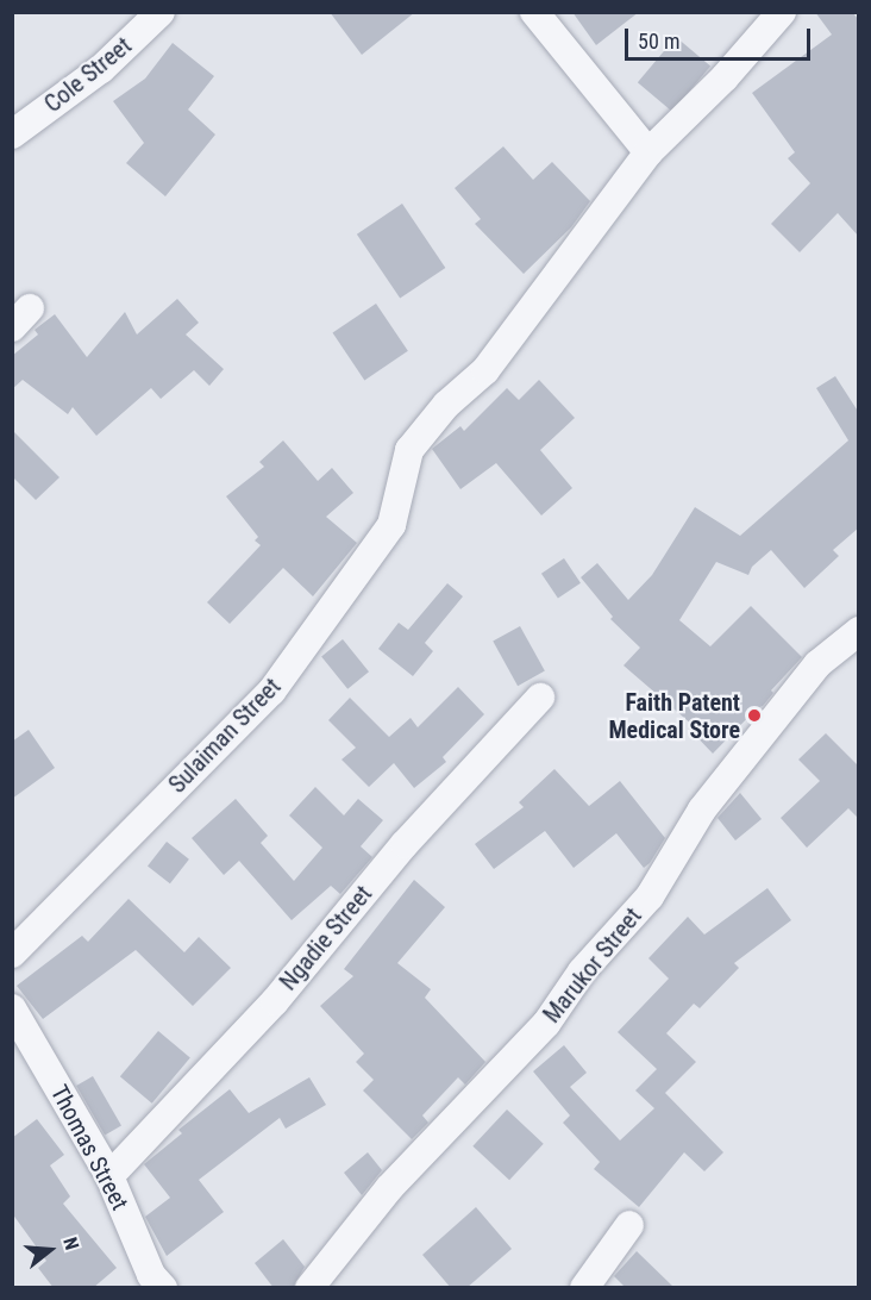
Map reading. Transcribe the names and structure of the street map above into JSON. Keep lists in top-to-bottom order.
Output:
{
  "streets": {
    "street": [
      "Cole Street",
      "Sulaiman Street",
      "Ngadie Street",
      "Marukor Street",
      "Thomas Street"
    ]
  },
  "crossings": [
    ["Ngadie Street", "Thomas Street"]
  ],
  "places": ["Faith Patent Medical Store"],
  "scale_bar": "50 m",
  "north": "right"
}
